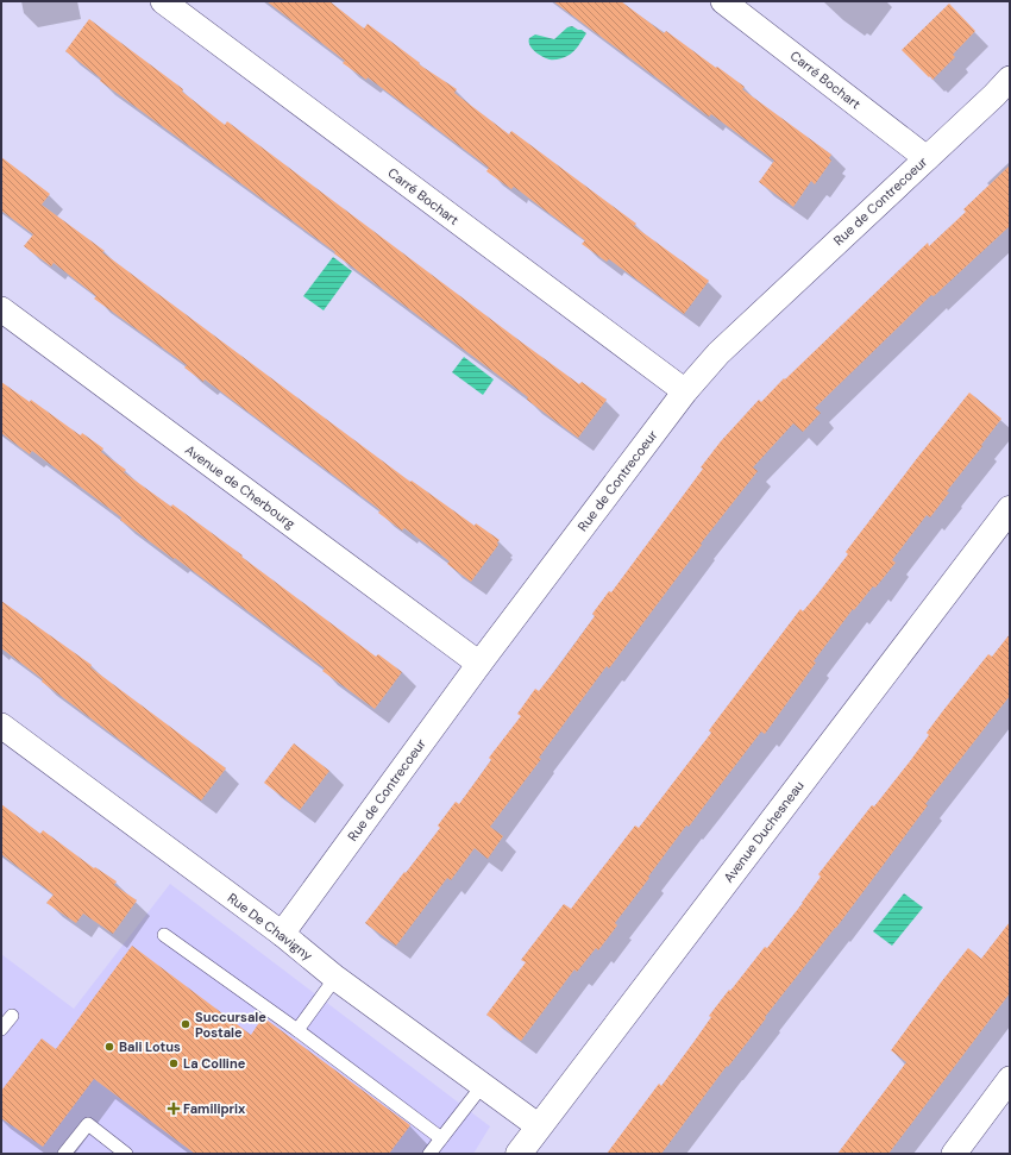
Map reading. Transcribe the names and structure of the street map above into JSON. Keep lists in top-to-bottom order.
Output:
{
  "streets": {
    "street": [
      "Carré Bochart",
      "Rue de Contrecoeur",
      "Avenue de Cherbourg",
      "Avenue Duchesneau",
      "Rue De Chavigny"
    ]
  },
  "crossings": [
    ["Carré Bochart", "Rue de Contrecoeur"],
    ["Rue de Contrecoeur", "Avenue de Cherbourg"],
    ["Rue de Contrecoeur", "Rue De Chavigny"],
    ["Avenue Duchesneau", "Rue De Chavigny"]
  ],
  "places": {
    "other": ["Succursale Postale", "Bali Lotus", "La Colline"],
    "health": ["Familiprix"]
  }
}
